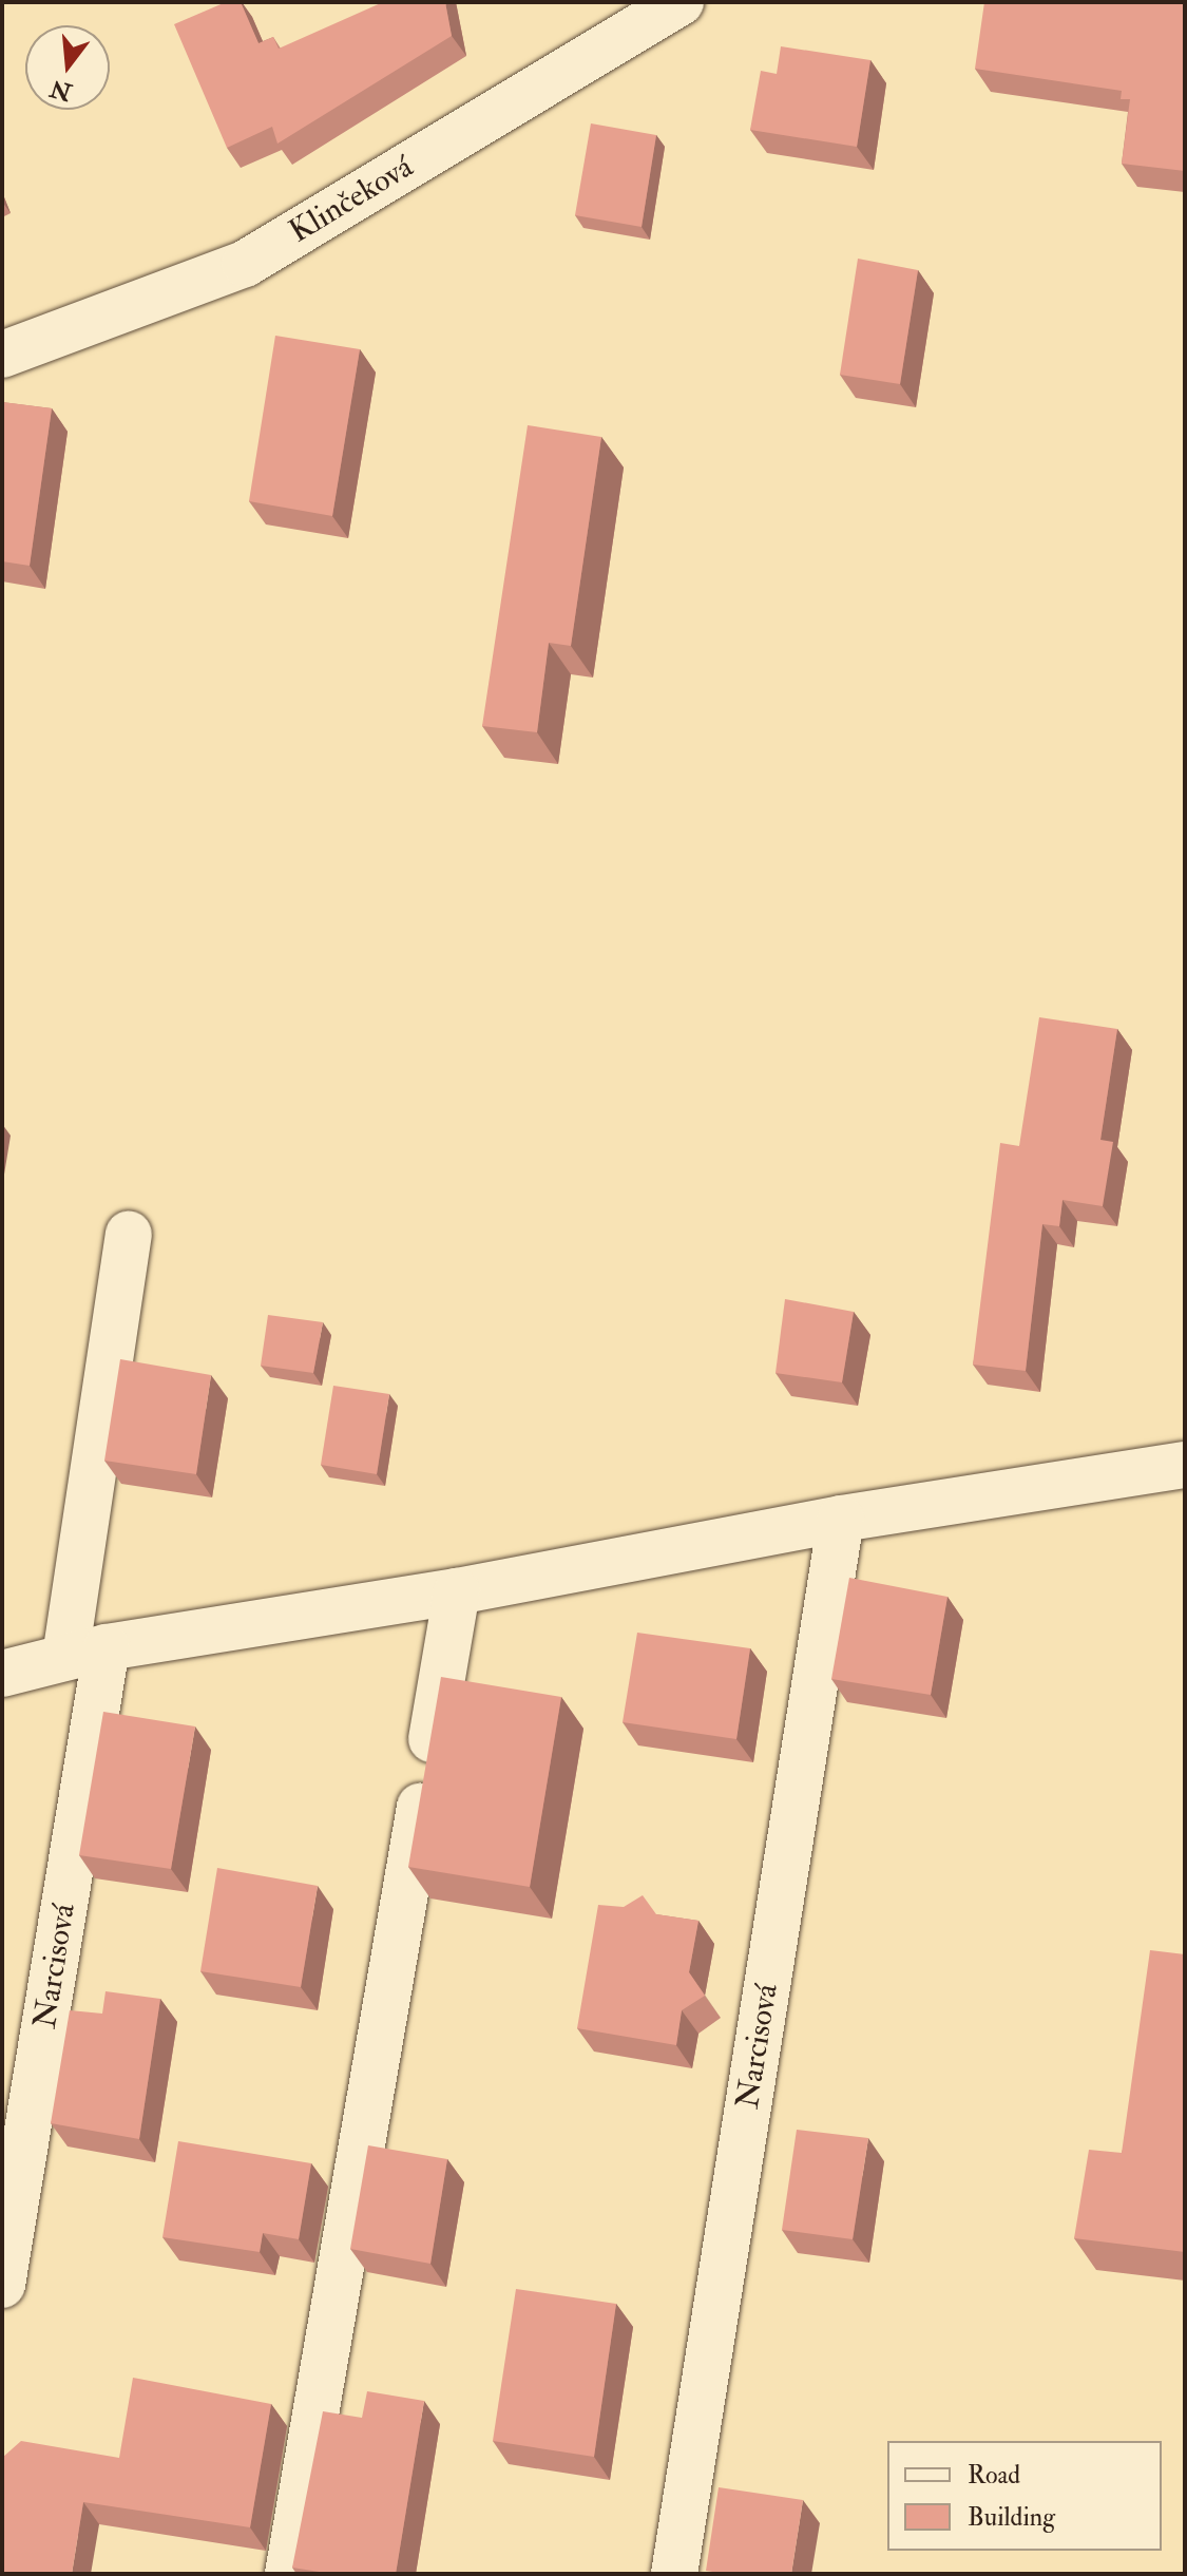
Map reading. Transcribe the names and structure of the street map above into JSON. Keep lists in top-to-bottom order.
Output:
{
  "streets": {
    "street": ["Klinčeková", "Narcisová"]
  },
  "legend": ["Road", "Building"],
  "north": "bottom"
}
